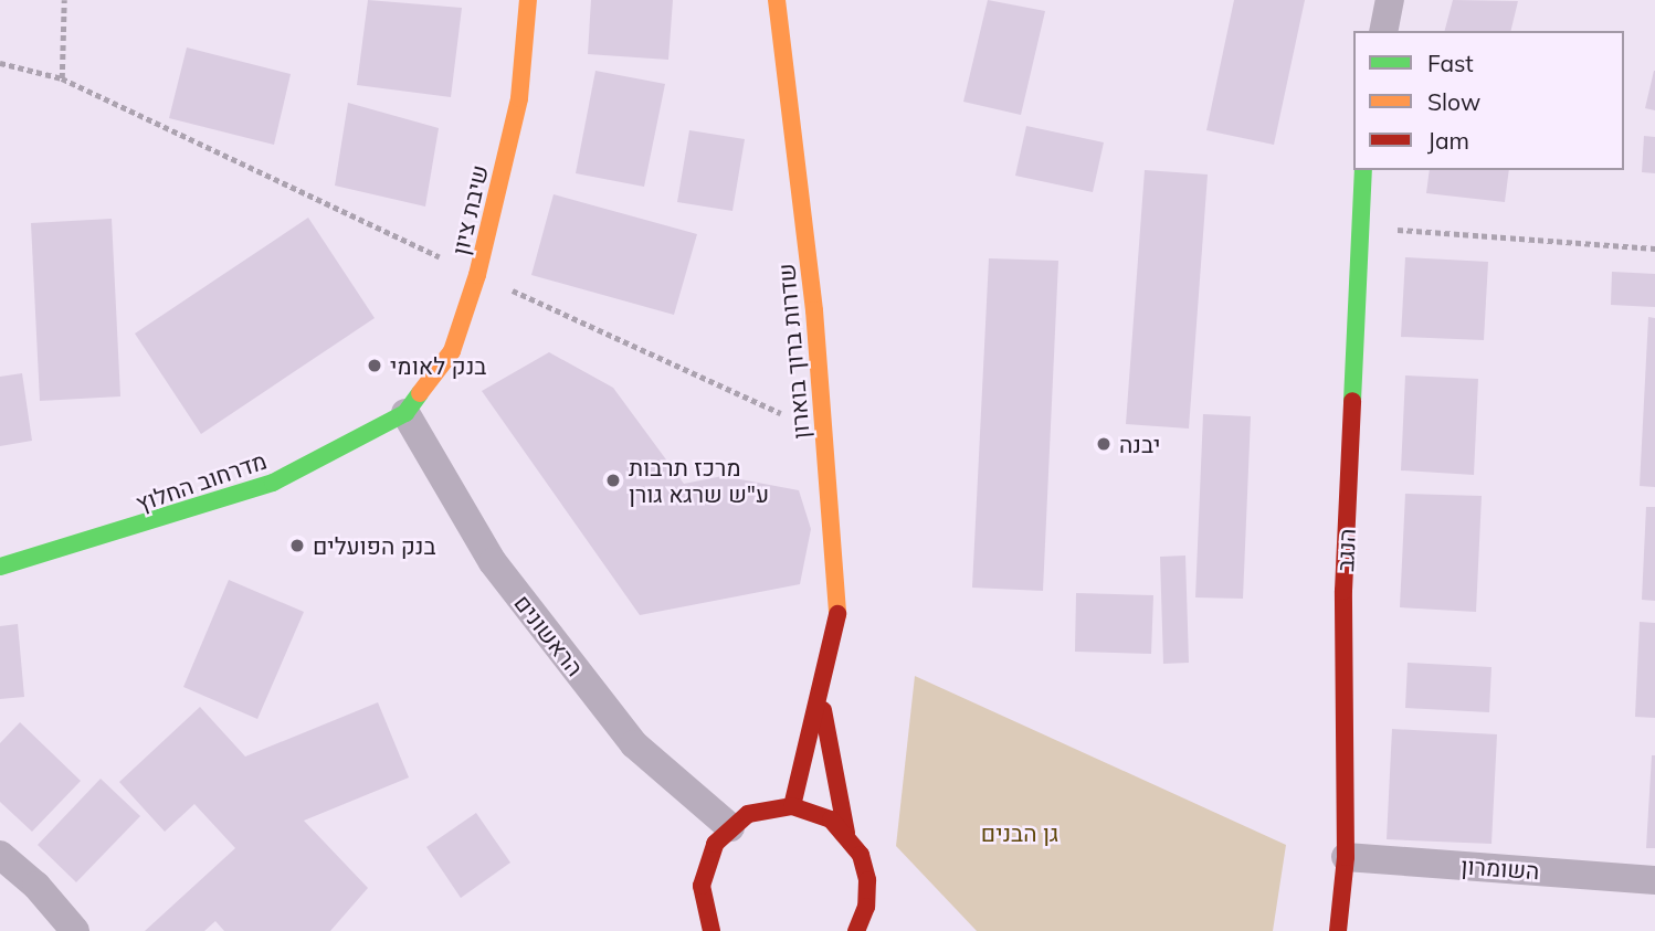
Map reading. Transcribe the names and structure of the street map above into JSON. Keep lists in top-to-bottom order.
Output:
{
  "streets": {
    "street": [
      "שיבת ציון",
      "שדרות ברוך בוארון",
      "מדרחוב החלוץ",
      "הנגב",
      "הראשונים",
      "השומרון"
    ]
  },
  "crossings": [
    ["שיבת ציון", "מדרחוב החלוץ"],
    ["שיבת ציון", "הראשונים"],
    ["מדרחוב החלוץ", "הראשונים"],
    ["הנגב", "השומרון"]
  ],
  "parks": ["גן הבנים"],
  "places": [
    "בנק לאומי",
    "יבנה",
    "מרכז תרבות ע\"ש שרגא גורן",
    "בנק הפועלים"
  ],
  "legend": ["Fast", "Slow", "Jam"]
}
